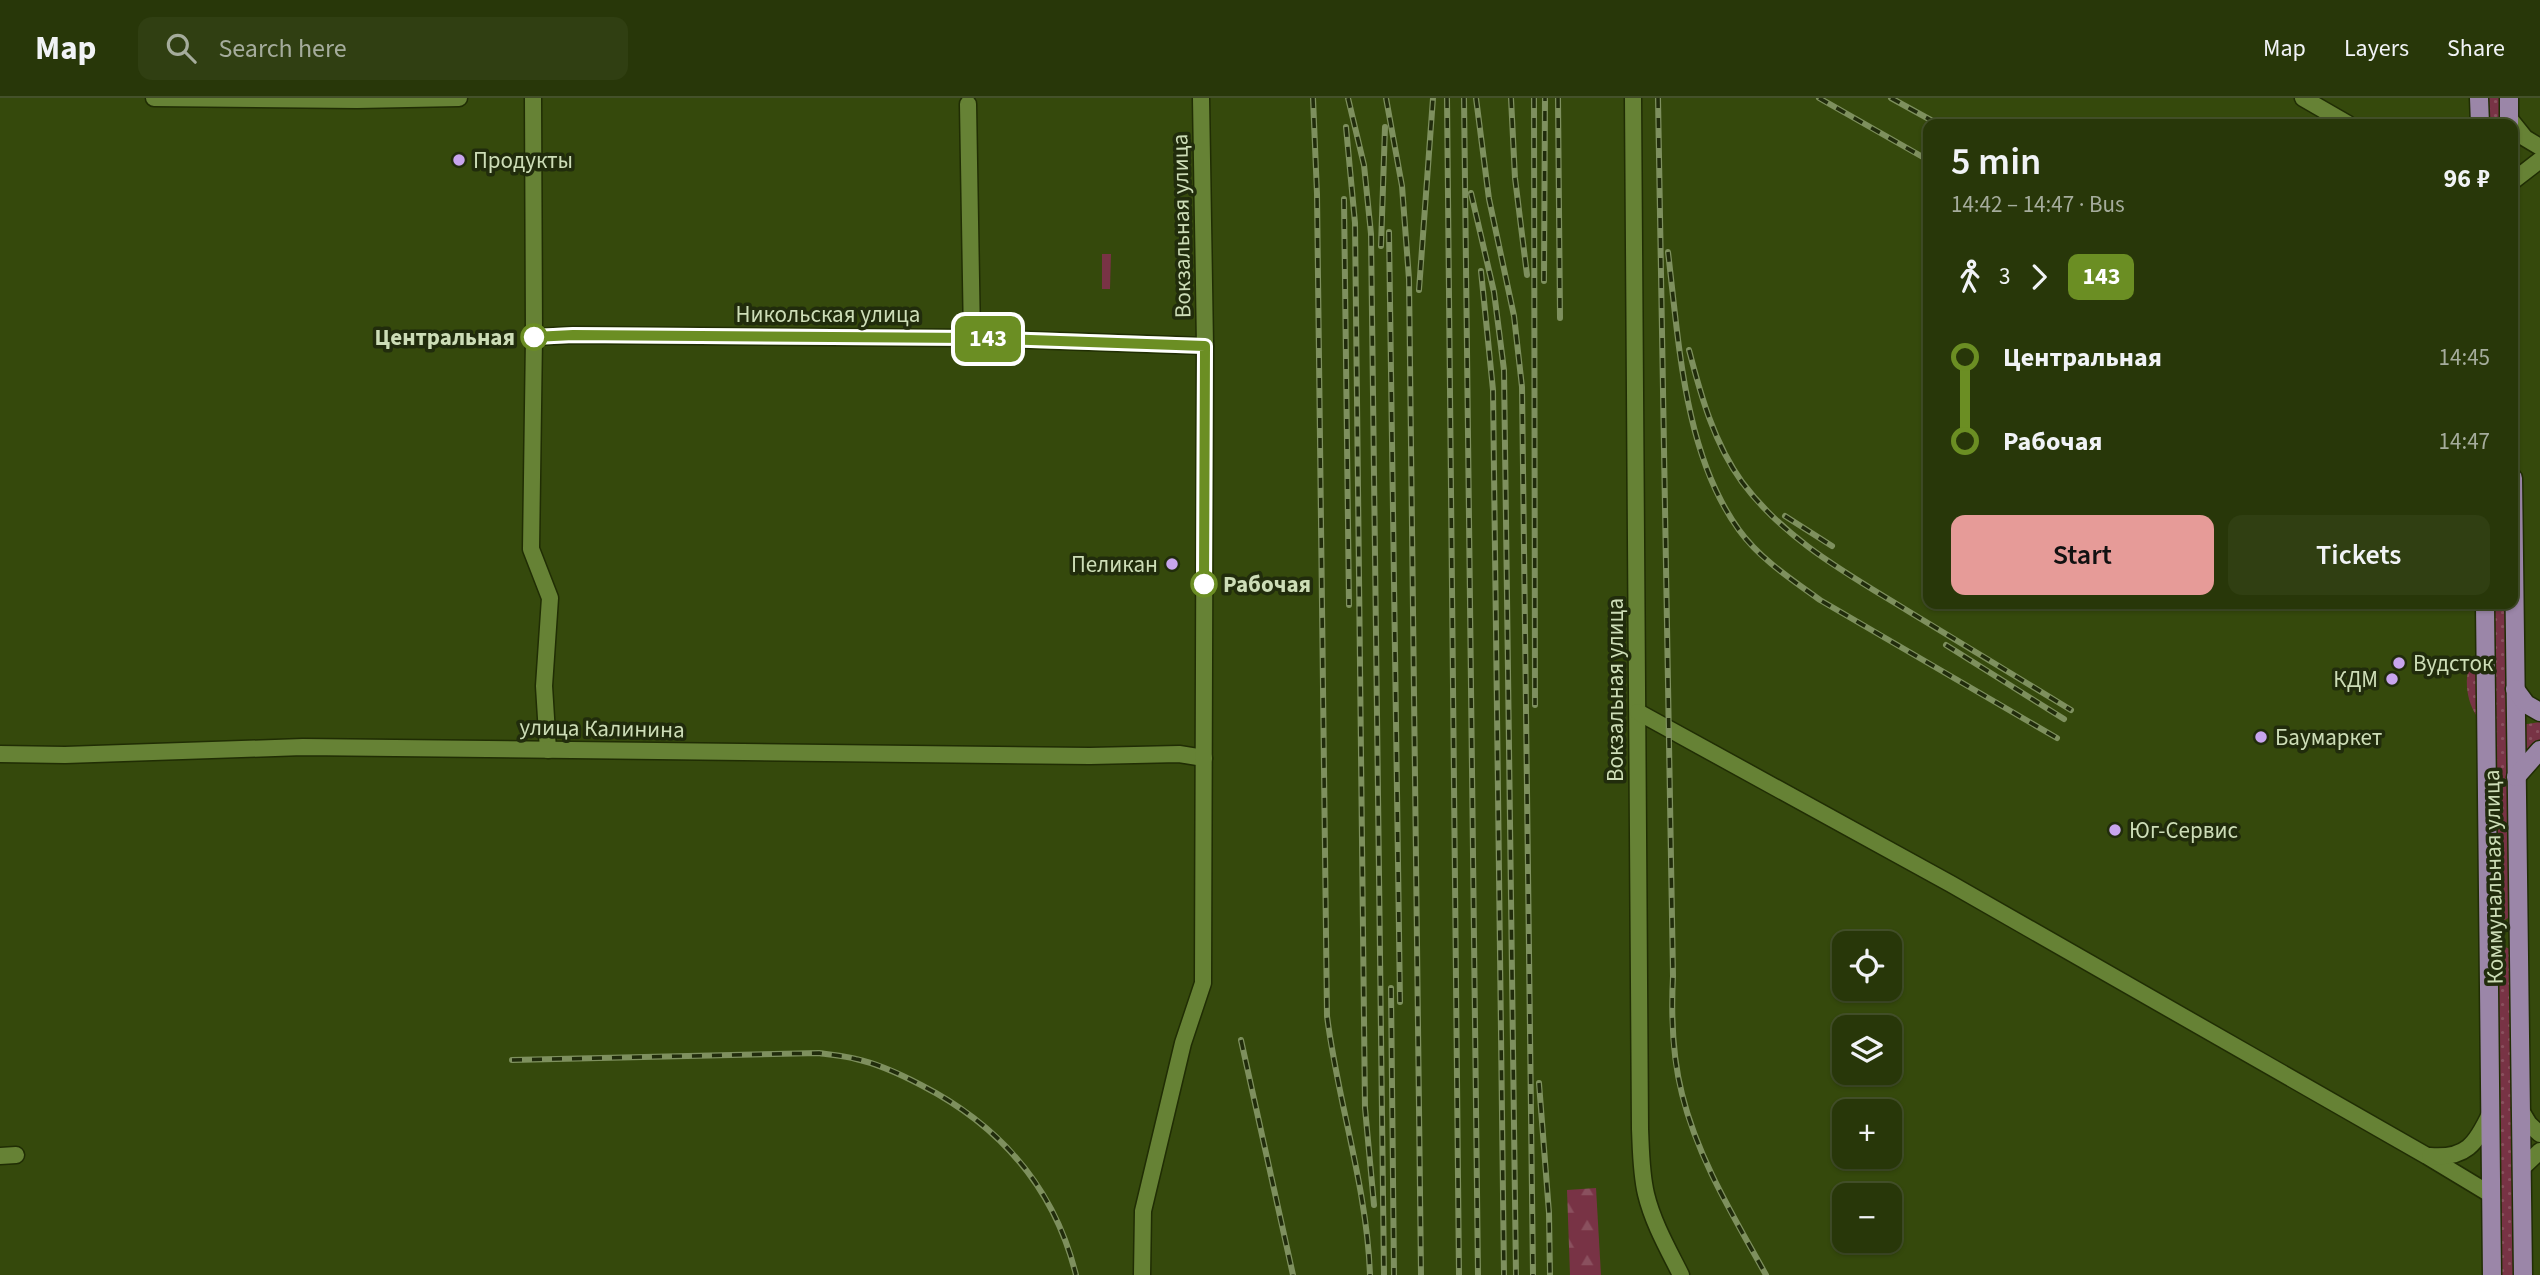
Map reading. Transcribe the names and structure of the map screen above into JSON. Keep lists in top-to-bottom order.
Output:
{
  "streets": {
    "main road": ["Коммунальная улица"],
    "street": ["Вокзальная улица", "Никольская улица", "улица Калинина"]
  },
  "crossings": [
    ["Вокзальная улица", "Никольская улица"],
    ["Вокзальная улица", "улица Калинина"]
  ],
  "places": [
    "Продукты",
    "Центральная",
    "Пеликан",
    "Рабочая",
    "Вудсток",
    "КДМ",
    "Баумаркет",
    "Юг-Сервис"
  ],
  "lines": ["bus line 143"],
  "page": {
    "header": "Map",
    "search": "Search here",
    "nav": ["Map", "Layers", "Share"],
    "on_map": "143",
    "heading": ["5 min", "14:42 – 14:47 · Bus", "96 ₽"],
    "legs": ["3", "143"],
    "list": [
      {
        "name": "Центральная",
        "value": "14:45"
      },
      {
        "name": "Рабочая",
        "value": "14:47"
      }
    ],
    "buttons": ["Start", "Tickets"],
    "map_buttons": ["+", "−"]
  }
}
